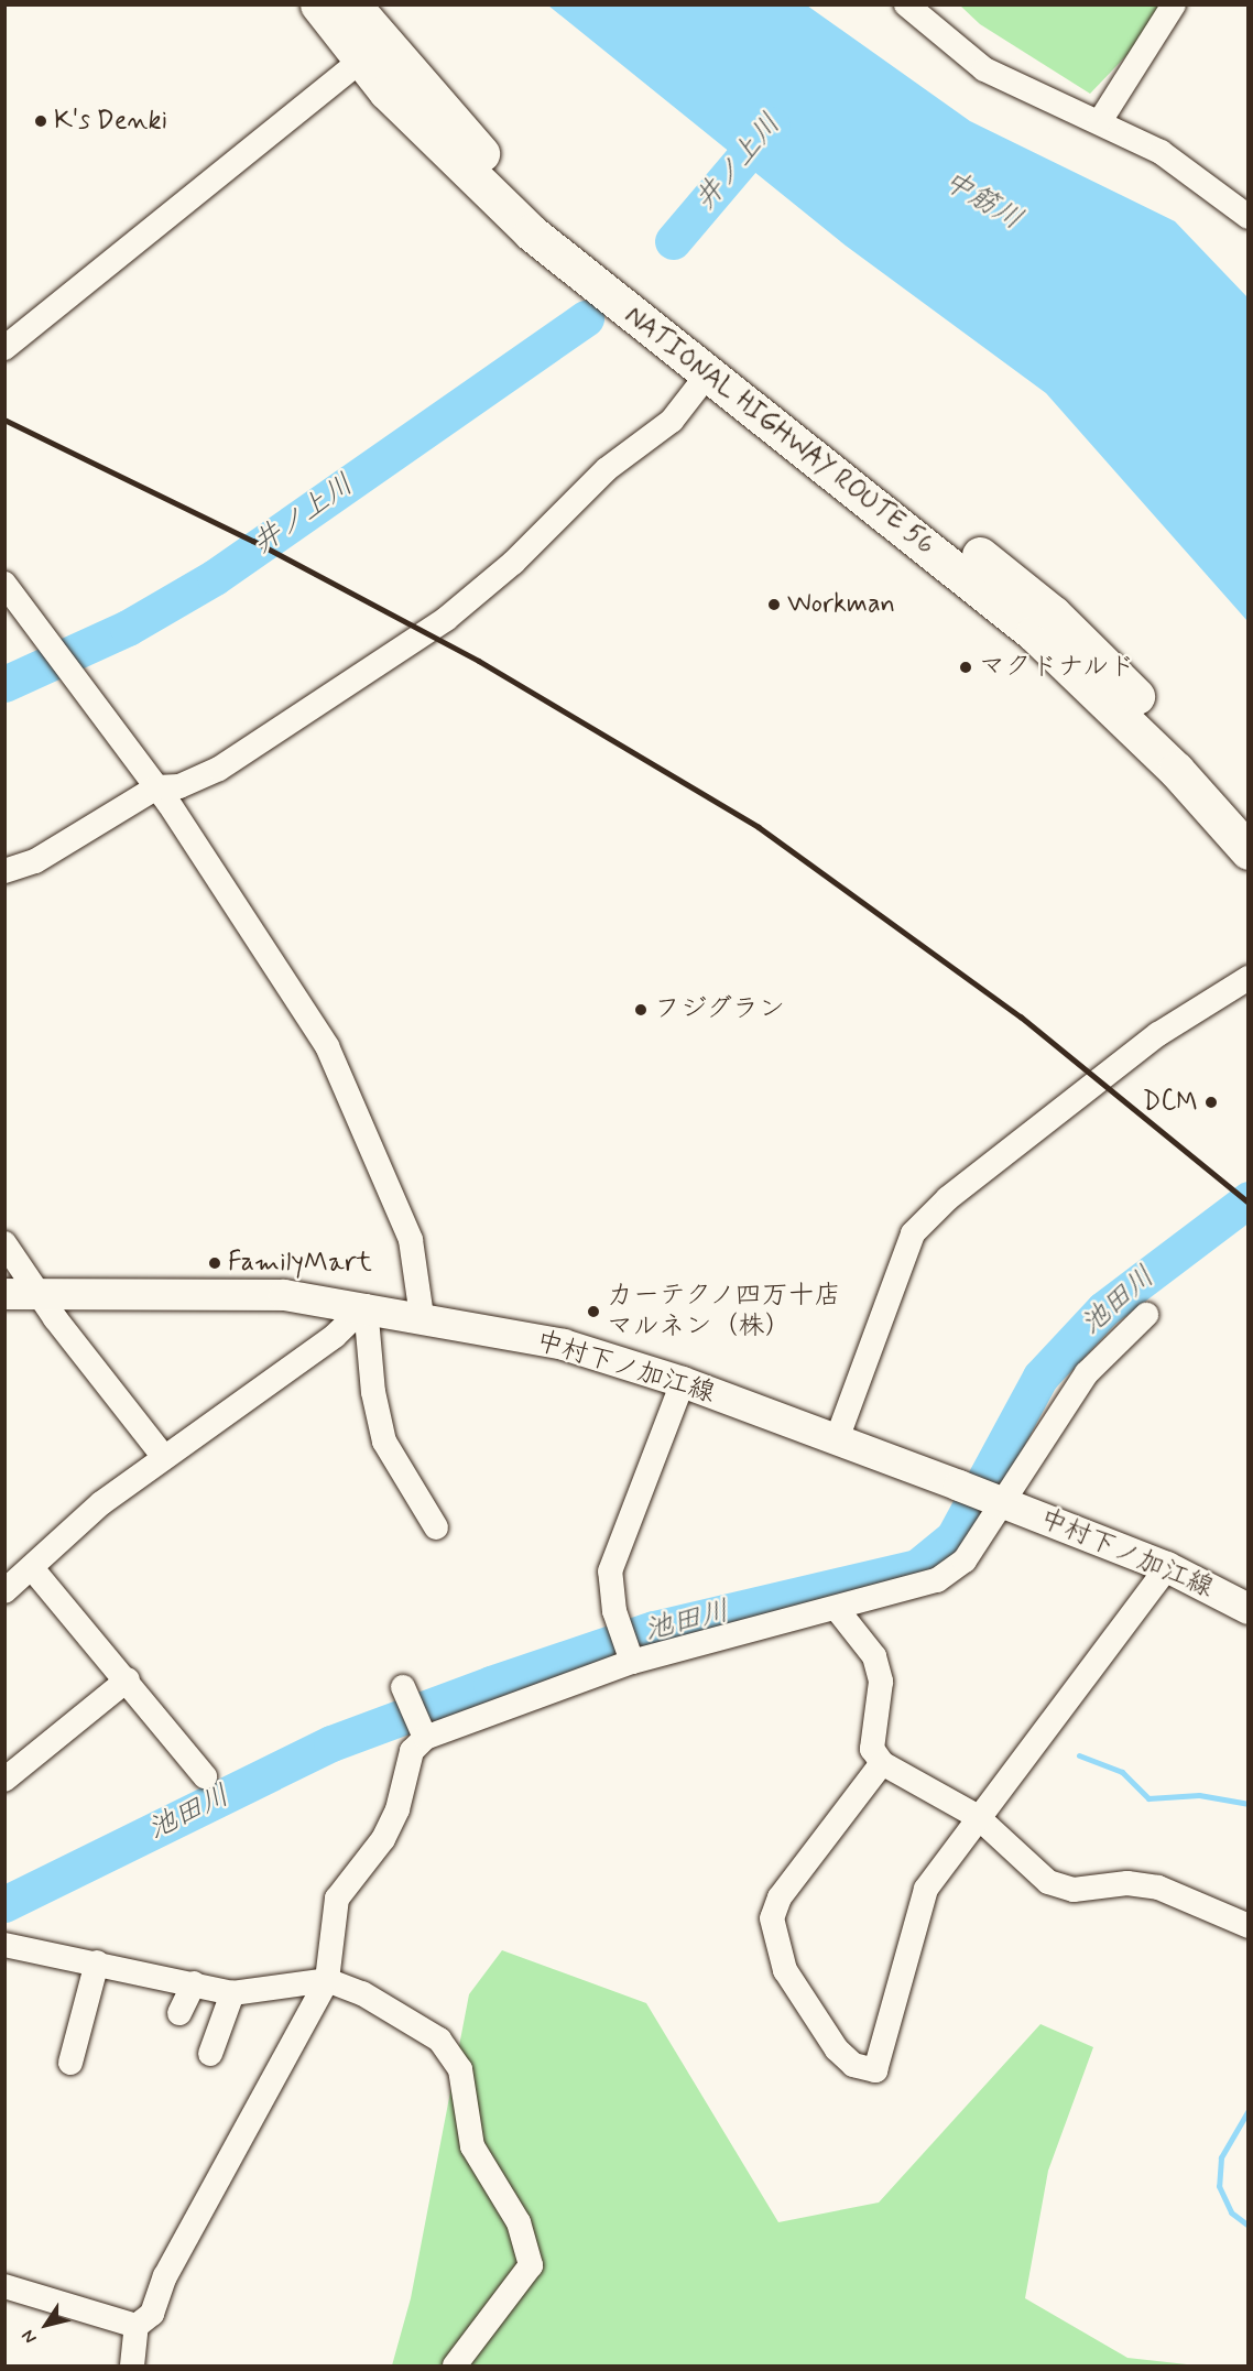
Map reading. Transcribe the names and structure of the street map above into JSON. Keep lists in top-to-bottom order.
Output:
{
  "streets": {
    "highway": ["NATIONAL HIGHWAY ROUTE 56"],
    "main road": ["中村下ノ加江線"]
  },
  "water": ["井ノ上川", "中筋川", "池田川"],
  "places": [
    "K's Denki",
    "Workman",
    "マクドナルド",
    "フジグラン",
    "DCM",
    "FamilyMart",
    "カーテクノ四万十店 マルネン（株）"
  ],
  "north": "bottom left"
}
